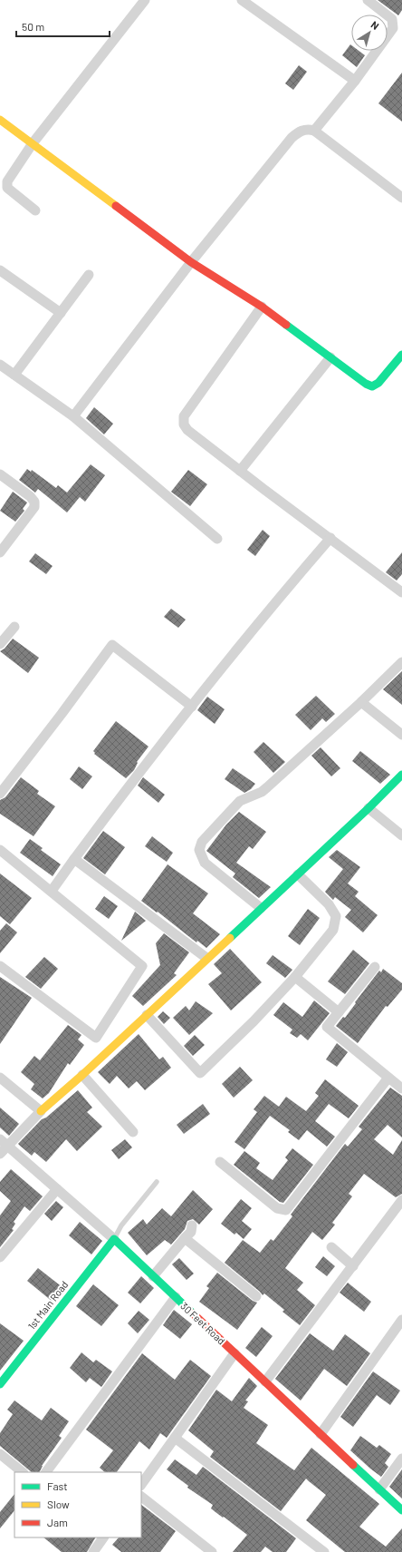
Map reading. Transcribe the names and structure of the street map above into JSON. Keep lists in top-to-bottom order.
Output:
{
  "streets": {
    "street": ["1st Main Road", "30 Feet Road"]
  },
  "crossings": [
    ["1st Main Road", "30 Feet Road"]
  ],
  "legend": ["Fast", "Slow", "Jam"],
  "scale_bar": "50 m",
  "north": "top right"
}
